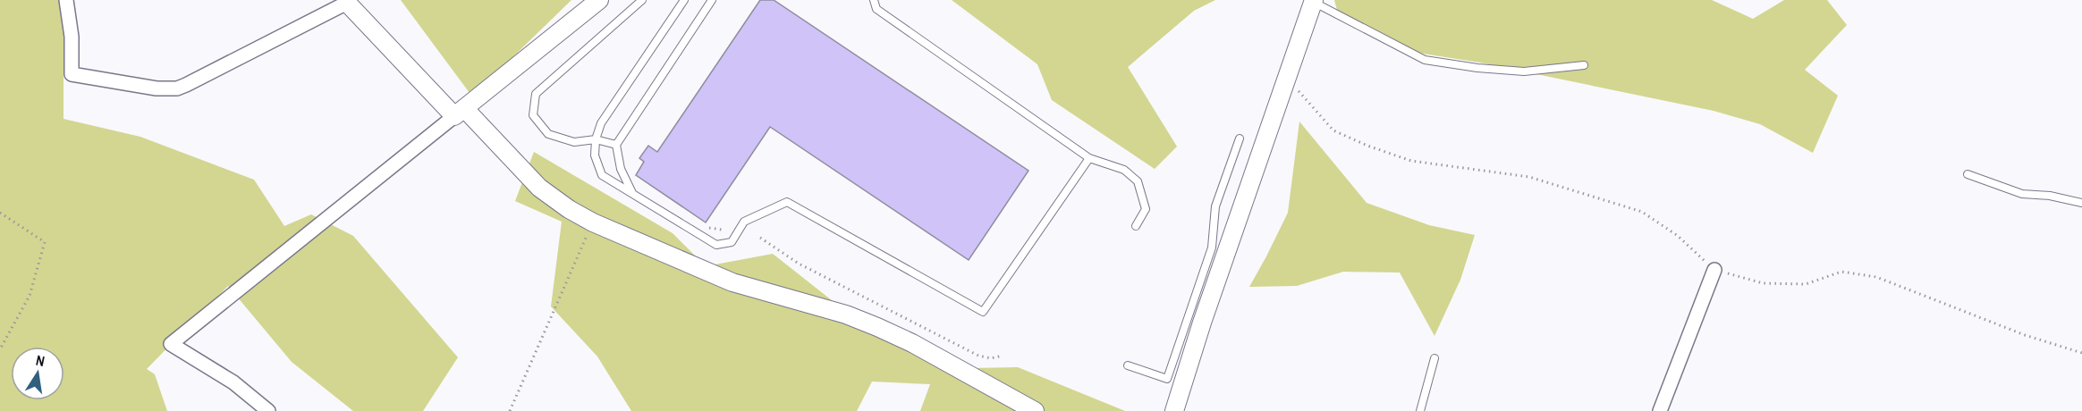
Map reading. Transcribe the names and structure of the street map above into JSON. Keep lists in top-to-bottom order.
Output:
{
  "north": "top"
}
